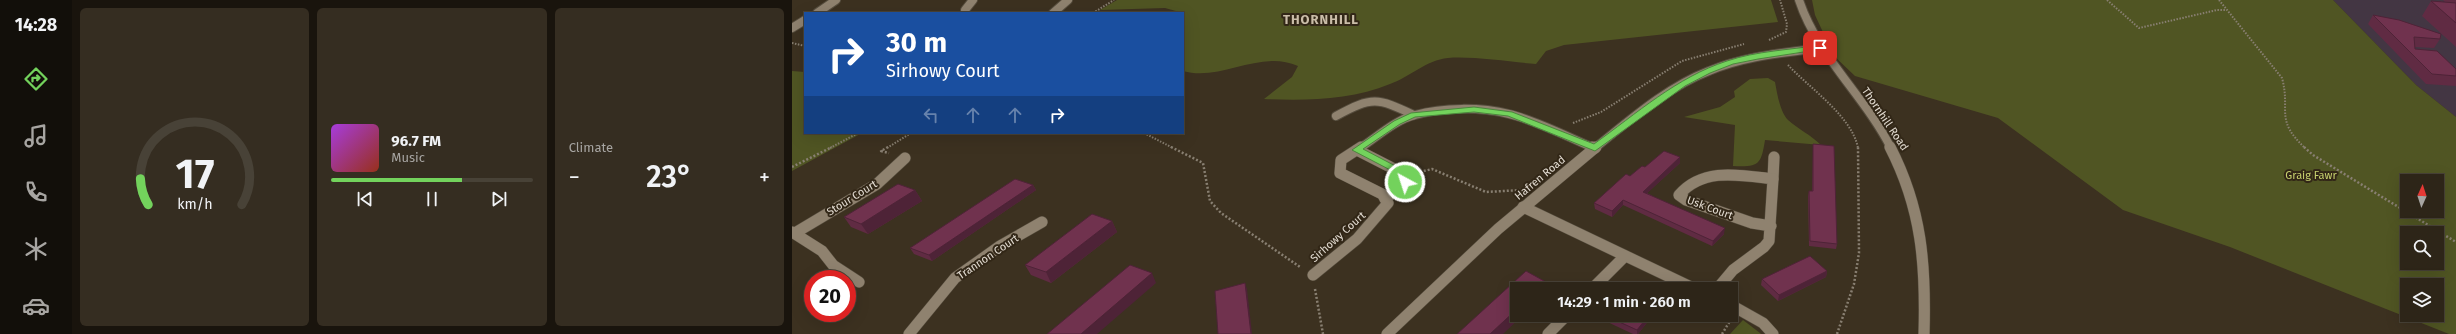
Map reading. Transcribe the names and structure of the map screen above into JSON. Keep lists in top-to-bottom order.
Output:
{
  "streets": {
    "street": [
      "Thornhill Road",
      "Hafren Road",
      "Stour Court",
      "Usk Court",
      "Sirhowy Court",
      "Trannon Court"
    ]
  },
  "crossings": [
    ["Thornhill Road", "Hafren Road"]
  ],
  "districts": ["THORNHILL"],
  "parks": ["Graig Fawr"],
  "north": "top",
  "page": {
    "tabs": "14:28",
    "tile": "Climate",
    "turn": ["30 m", "Sirhowy Court"],
    "song": ["96.7 FM", "Music"],
    "heat": ["−", "23°", "+"],
    "limit": "20",
    "trip": "14:29 · 1 min · 260 m",
    "gauge": ["17", "km/h"]
  }
}
